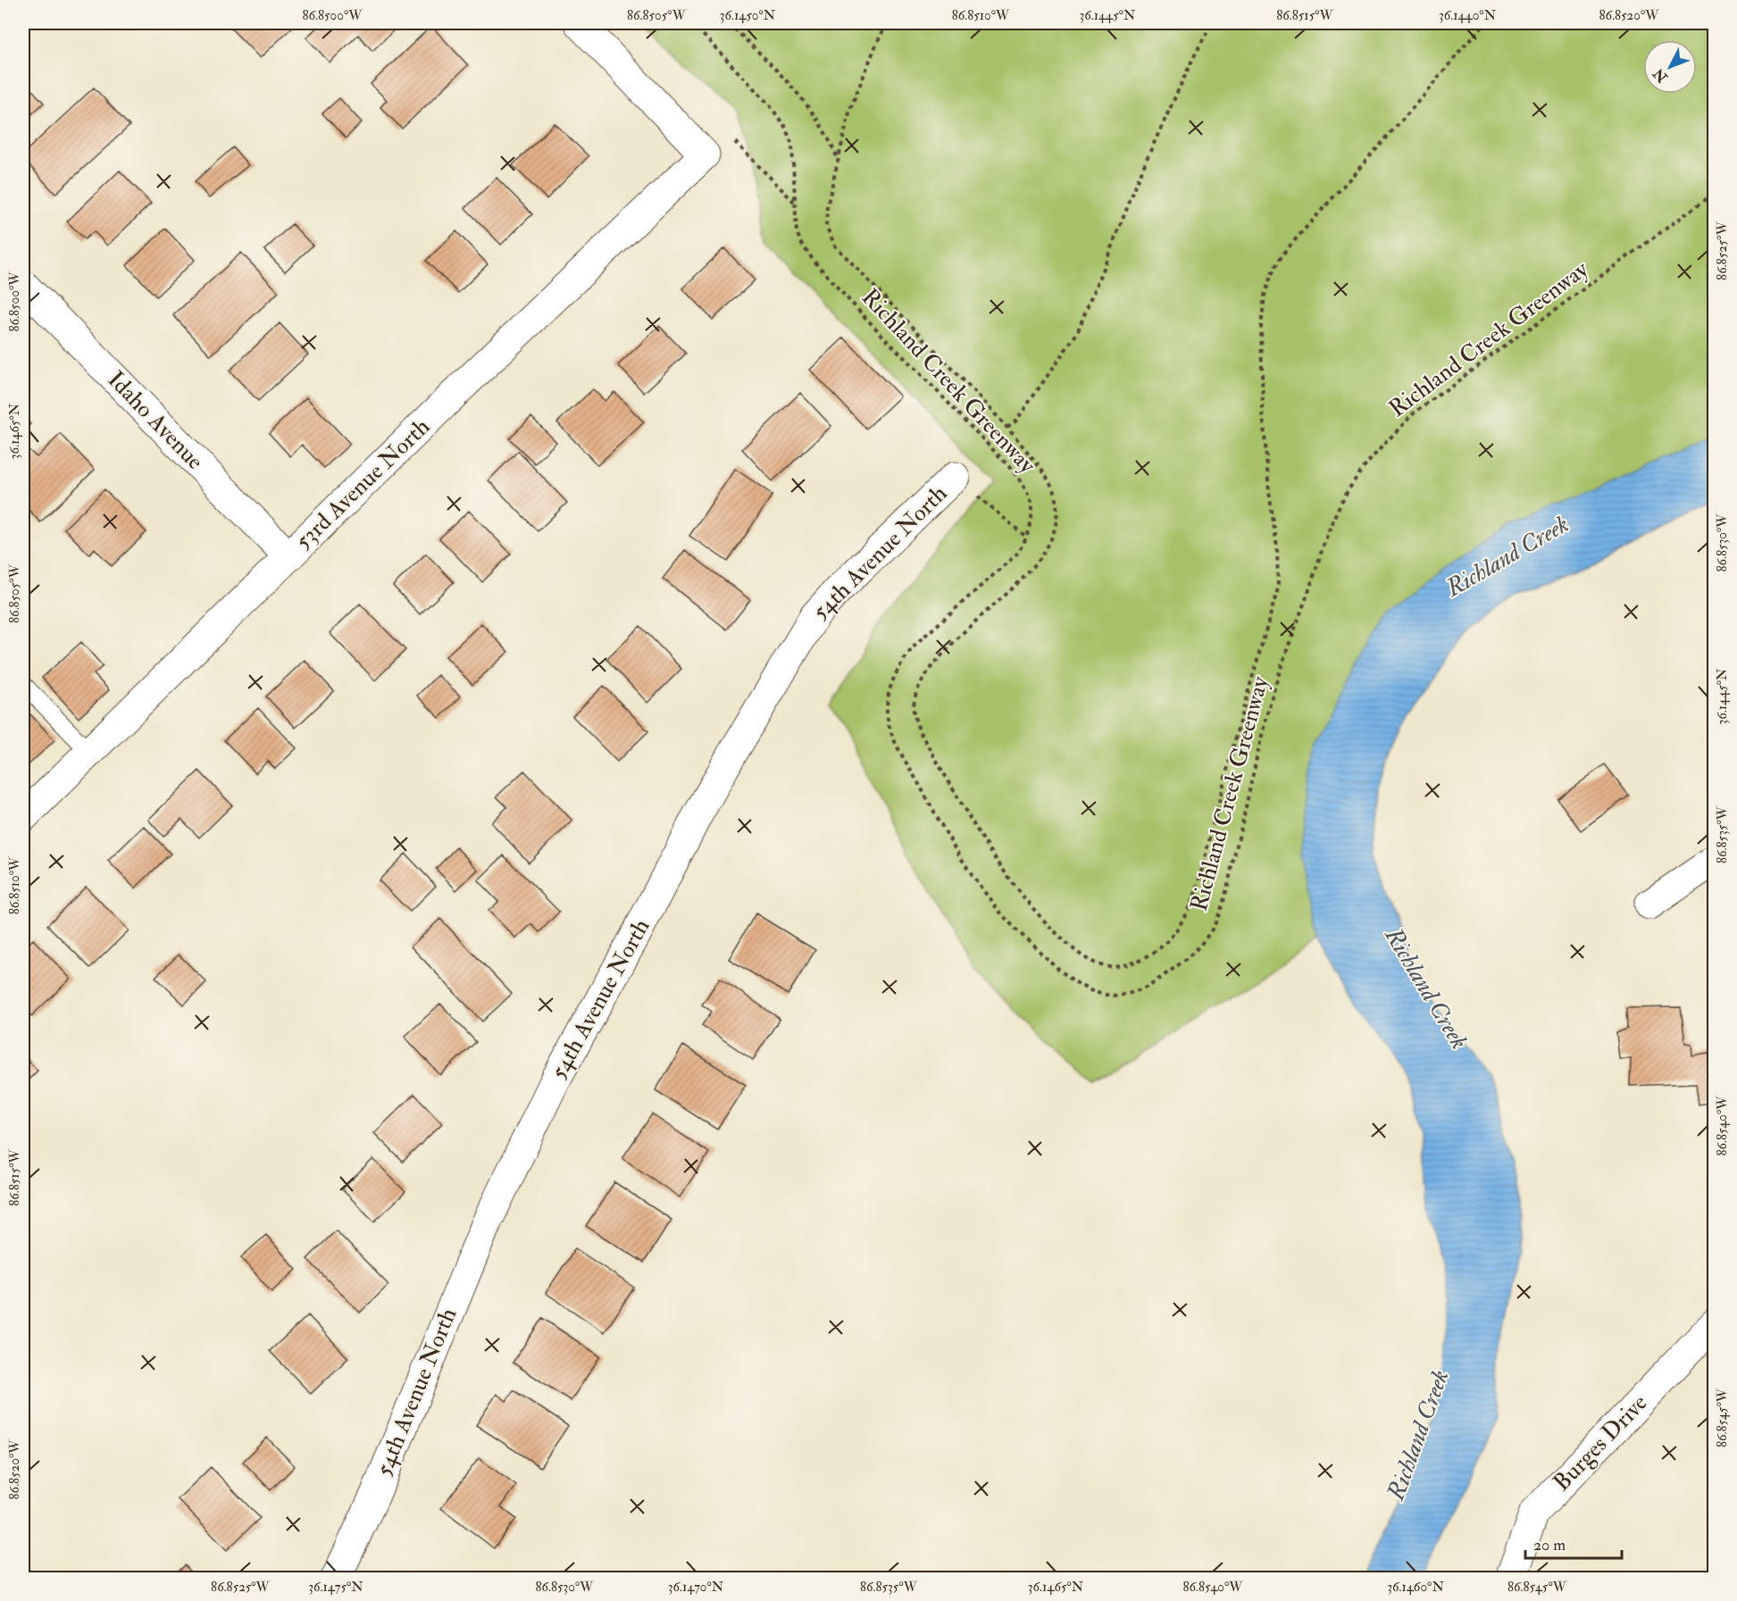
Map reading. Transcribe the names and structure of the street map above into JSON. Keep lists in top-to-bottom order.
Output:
{
  "streets": {
    "street": [
      "Idaho Avenue",
      "53rd Avenue North",
      "54th Avenue North",
      "Burges Drive"
    ],
    "path": ["Richland Creek Greenway"]
  },
  "crossings": [
    ["Idaho Avenue", "53rd Avenue North"]
  ],
  "water": ["Richland Creek"],
  "scale_bar": "20 m",
  "north": "bottom left",
  "coordinates": [
    "86.8500°W",
    "86.8505°W",
    "36.1450°N",
    "86.8510°W",
    "36.1445°N",
    "86.8515°W",
    "36.1440°N",
    "86.8520°W",
    "86.8525°W",
    "36.1465°N",
    "86.8530°W",
    "86.8535°W",
    "86.8540°W",
    "86.8545°W",
    "36.1475°N",
    "36.1470°N",
    "36.1460°N"
  ]
}
